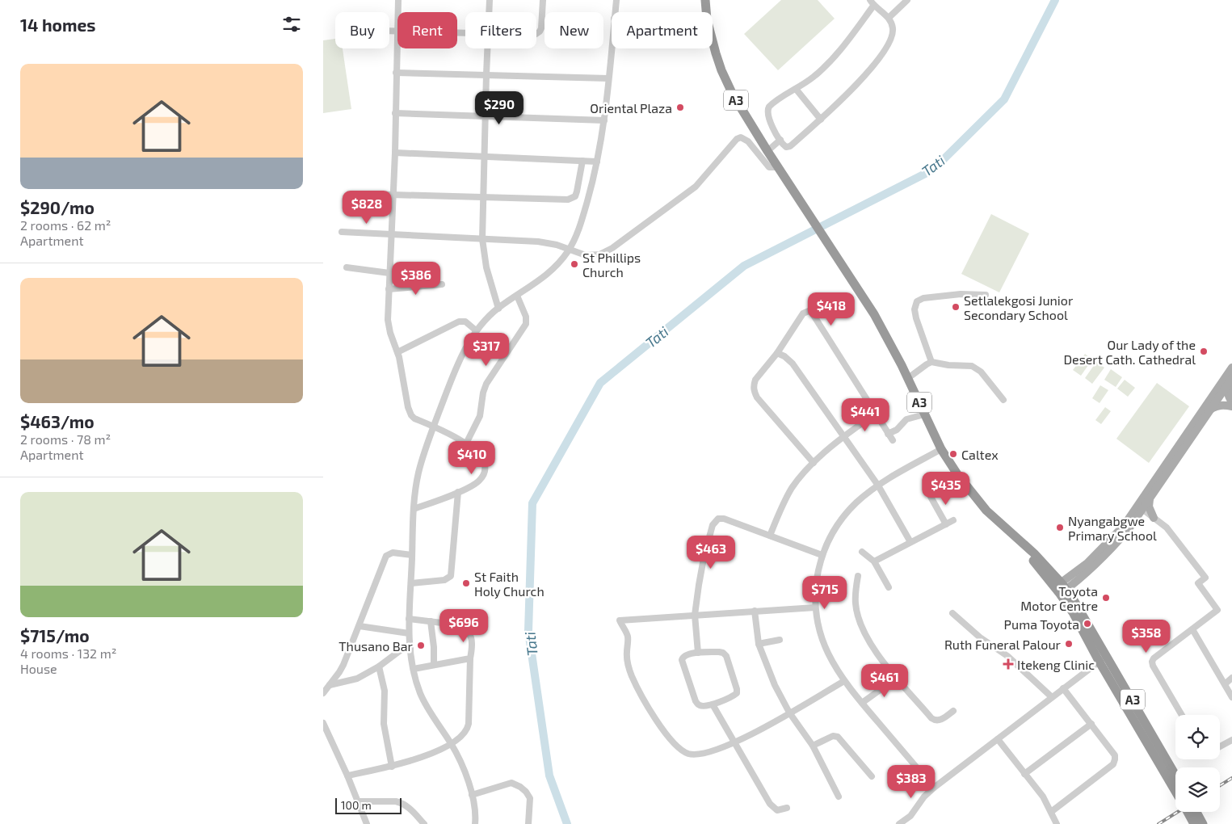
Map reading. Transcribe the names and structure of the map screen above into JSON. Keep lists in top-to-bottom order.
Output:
{
  "streets": {
    "highway": ["A3"]
  },
  "water": ["Tati"],
  "places": {
    "other": [
      "Oriental Plaza",
      "St Phillips Church",
      "Setlalekgosi Junior Secondary School",
      "Our Lady of the Desert Cath. Cathedral",
      "Caltex",
      "Nyangabgwe Primary School",
      "St Faith Holy Church",
      "Toyota Motor Centre",
      "Puma Toyota",
      "Ruth Funeral Palour",
      "Thusano Bar"
    ],
    "health": ["Itekeng Clinic"]
  },
  "scale_bar": "100 m",
  "page": {
    "heading": "14 homes",
    "chip": [
      "Buy",
      "Rent",
      "Filters",
      "New",
      "Apartment"
    ],
    "list": [
      {
        "name": "$290/mo",
        "note": "2 rooms · 62 m² · Apartment"
      },
      {
        "name": "$463/mo",
        "note": "2 rooms · 78 m² · Apartment"
      },
      {
        "name": "$715/mo",
        "note": "4 rooms · 132 m² · House"
      }
    ],
    "price": [
      "$290",
      "$828",
      "$386",
      "$418",
      "$317",
      "$441",
      "$410",
      "$435",
      "$463",
      "$715",
      "$696",
      "$358",
      "$461",
      "$383"
    ],
    "scale": "100 m"
  }
}
